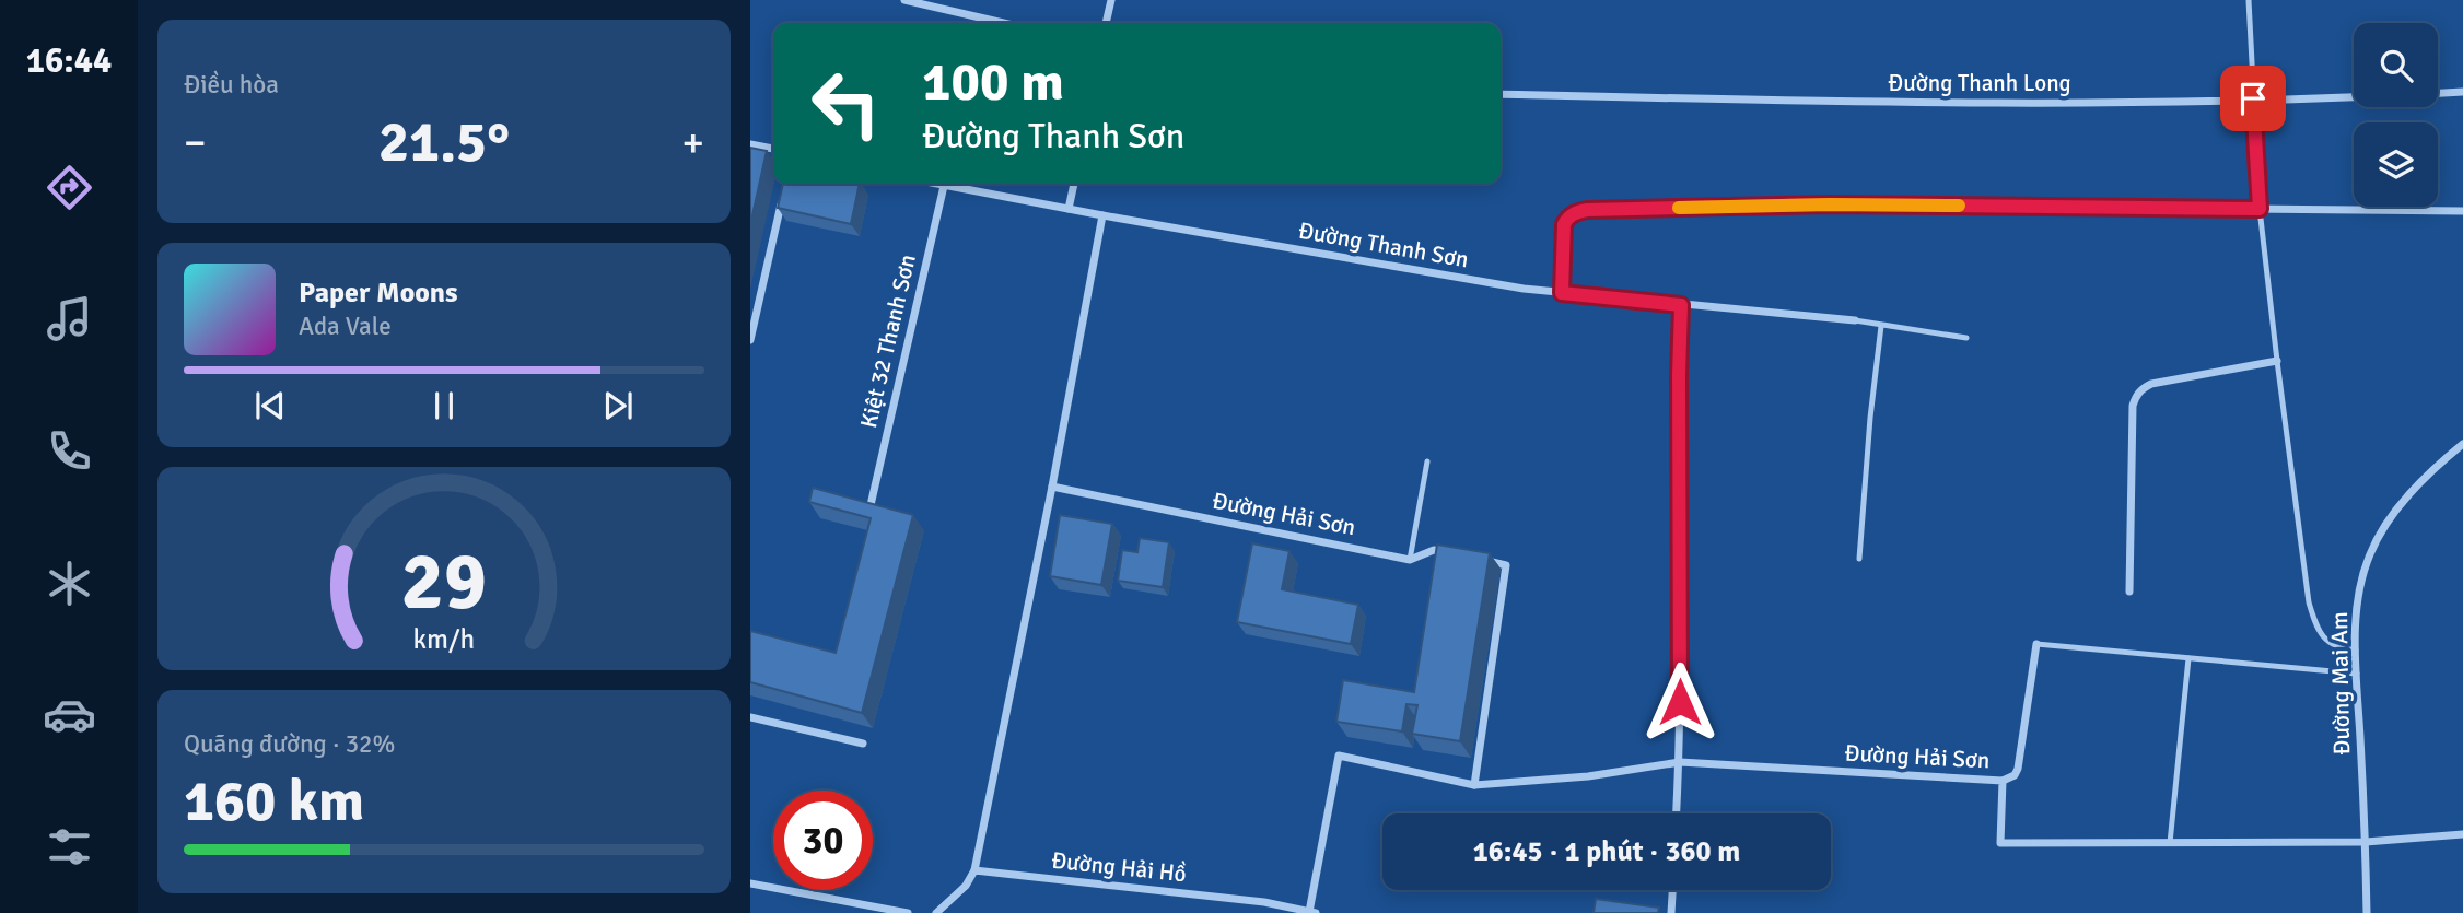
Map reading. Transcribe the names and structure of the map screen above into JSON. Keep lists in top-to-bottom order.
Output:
{
  "streets": {
    "street": [
      "Đường Thanh Long",
      "Đường Thanh Sơn",
      "Kiệt 32 Thanh Sơn",
      "Đường Hải Sơn",
      "Đường Mai Am",
      "Đường Hải Hồ"
    ]
  },
  "crossings": [
    ["Đường Thanh Sơn", "Kiệt 32 Thanh Sơn"],
    ["Đường Hải Sơn", "Đường Mai Am"],
    ["Đường Hải Sơn", "Đường Hải Hồ"]
  ],
  "page": {
    "tabs": "16:44",
    "tile": [
      "Điều hòa",
      ["Quãng đường · 32%", "160 km"]
    ],
    "turn": ["100 m", "Đường Thanh Sơn"],
    "heat": ["−", "21.5°", "+"],
    "song": ["Paper Moons", "Ada Vale"],
    "limit": "30",
    "trip": "16:45 · 1 phút · 360 m",
    "gauge": ["29", "km/h"]
  }
}
